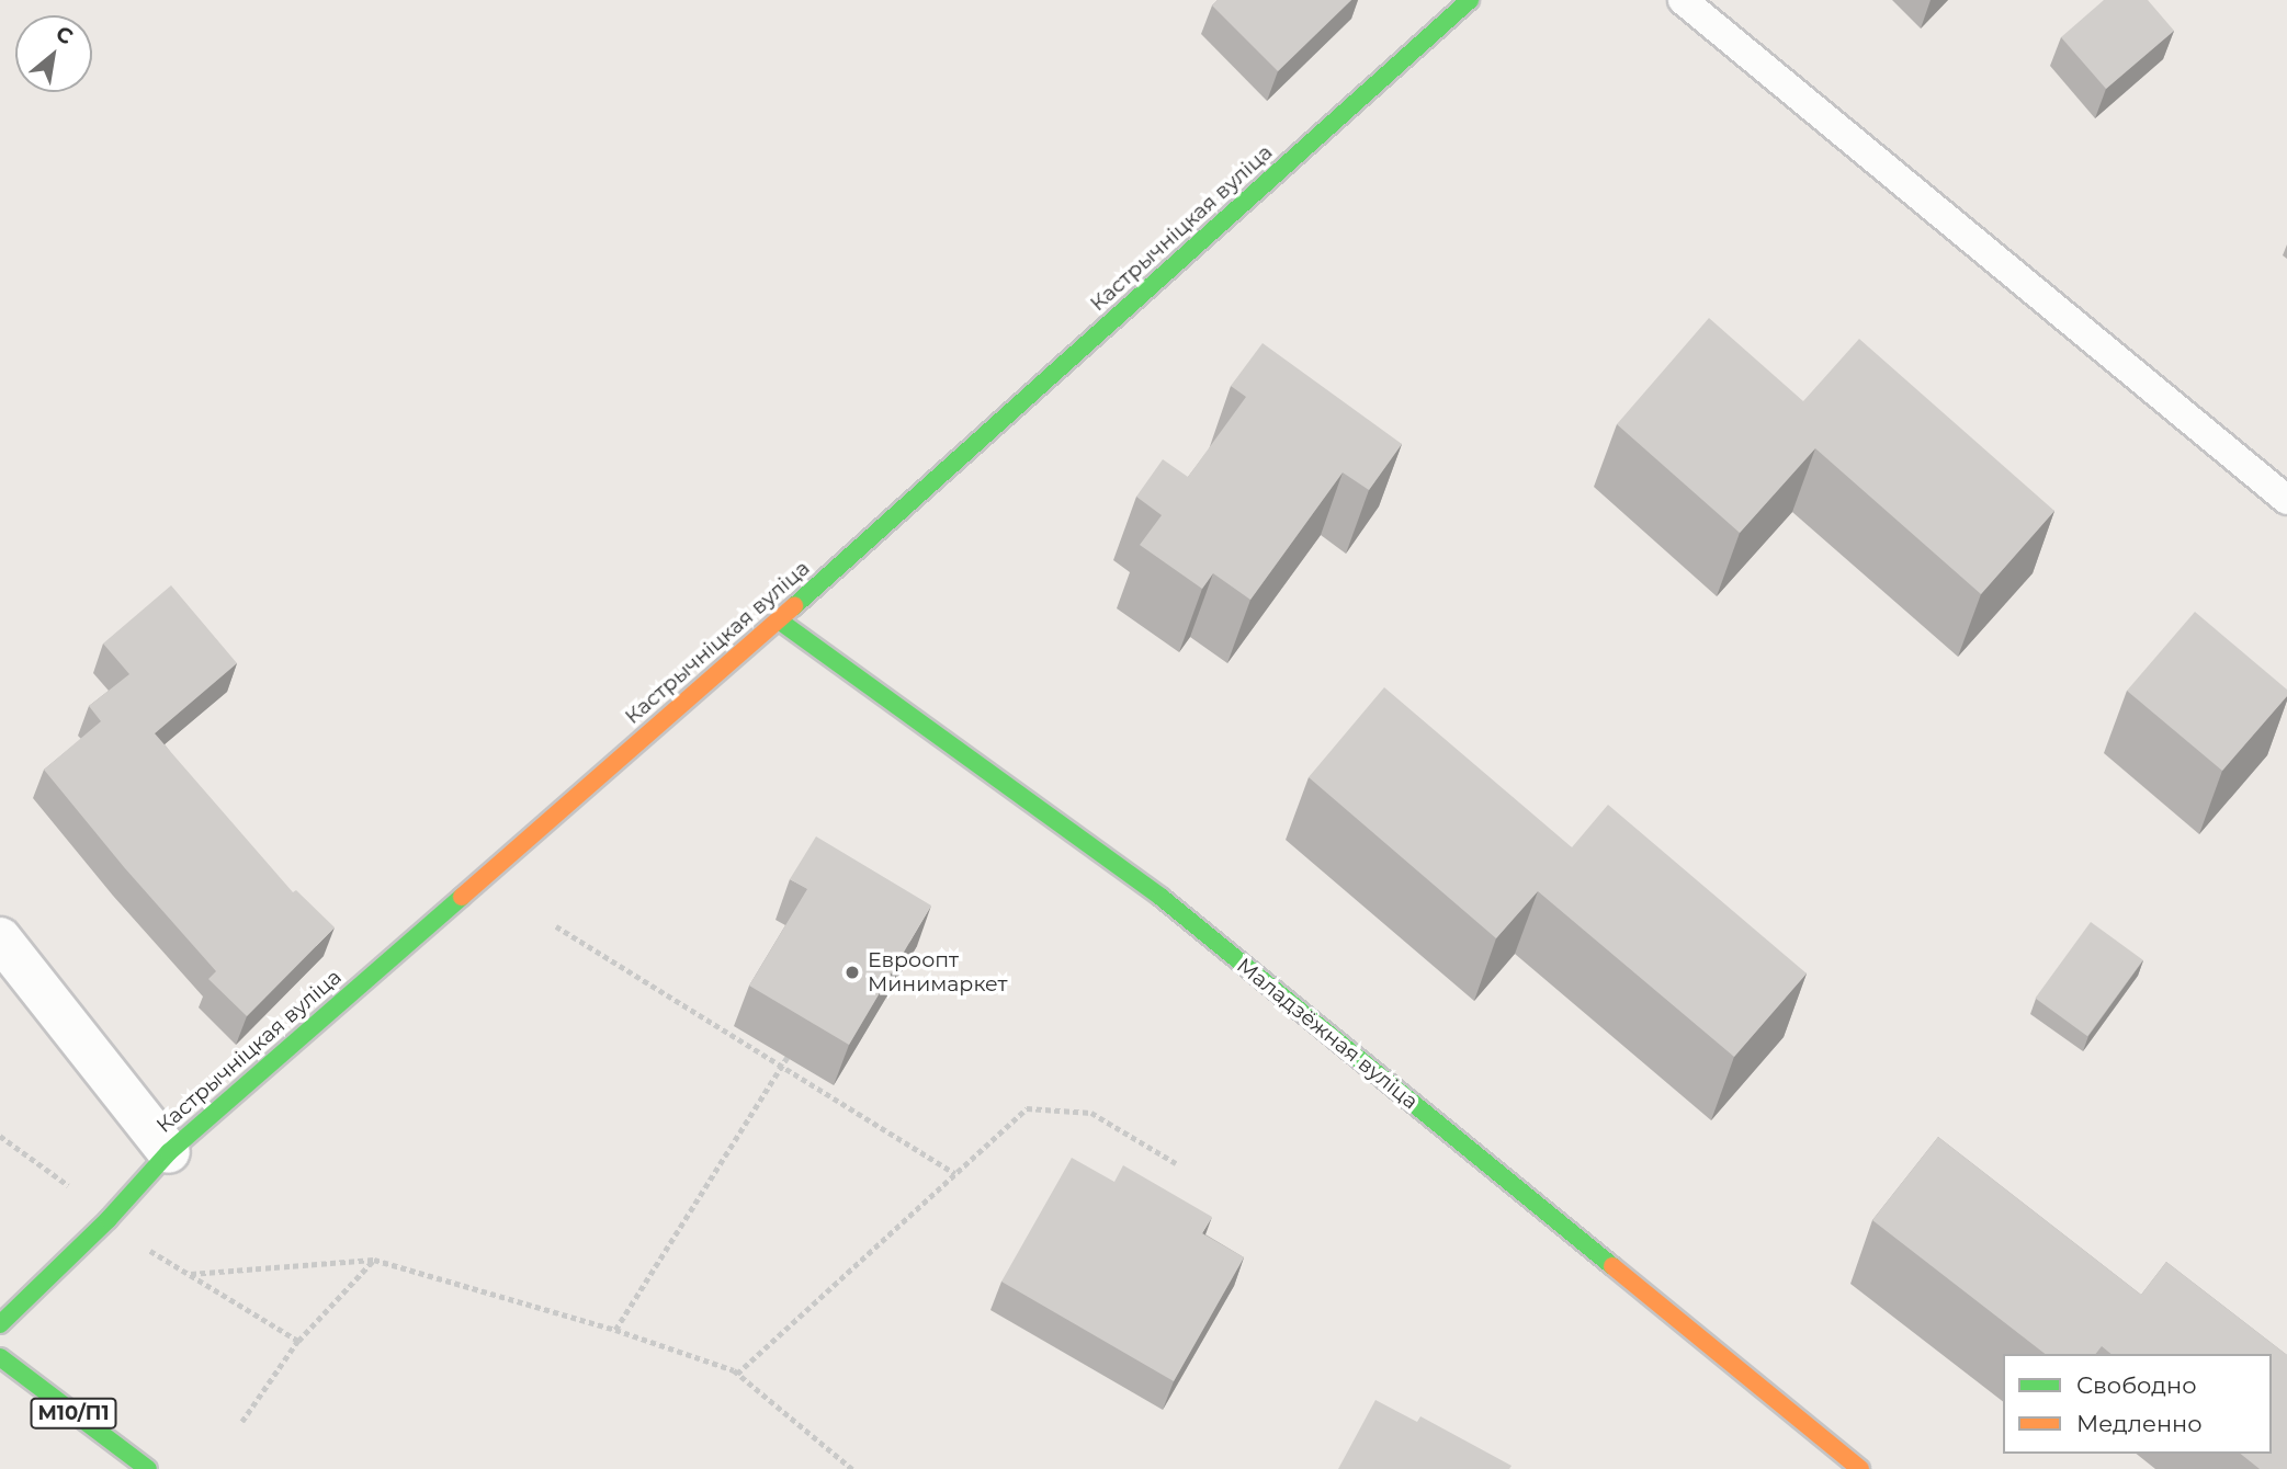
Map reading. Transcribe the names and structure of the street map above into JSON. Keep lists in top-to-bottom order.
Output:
{
  "streets": {
    "street": ["Кастрычніцкая вуліца", "Маладзёжная вуліца", "М10/П1"]
  },
  "crossings": [
    ["Кастрычніцкая вуліца", "Маладзёжная вуліца"]
  ],
  "places": ["Евроопт Минимаркет"],
  "legend": ["Свободно", "Медленно"],
  "north": "top right"
}
